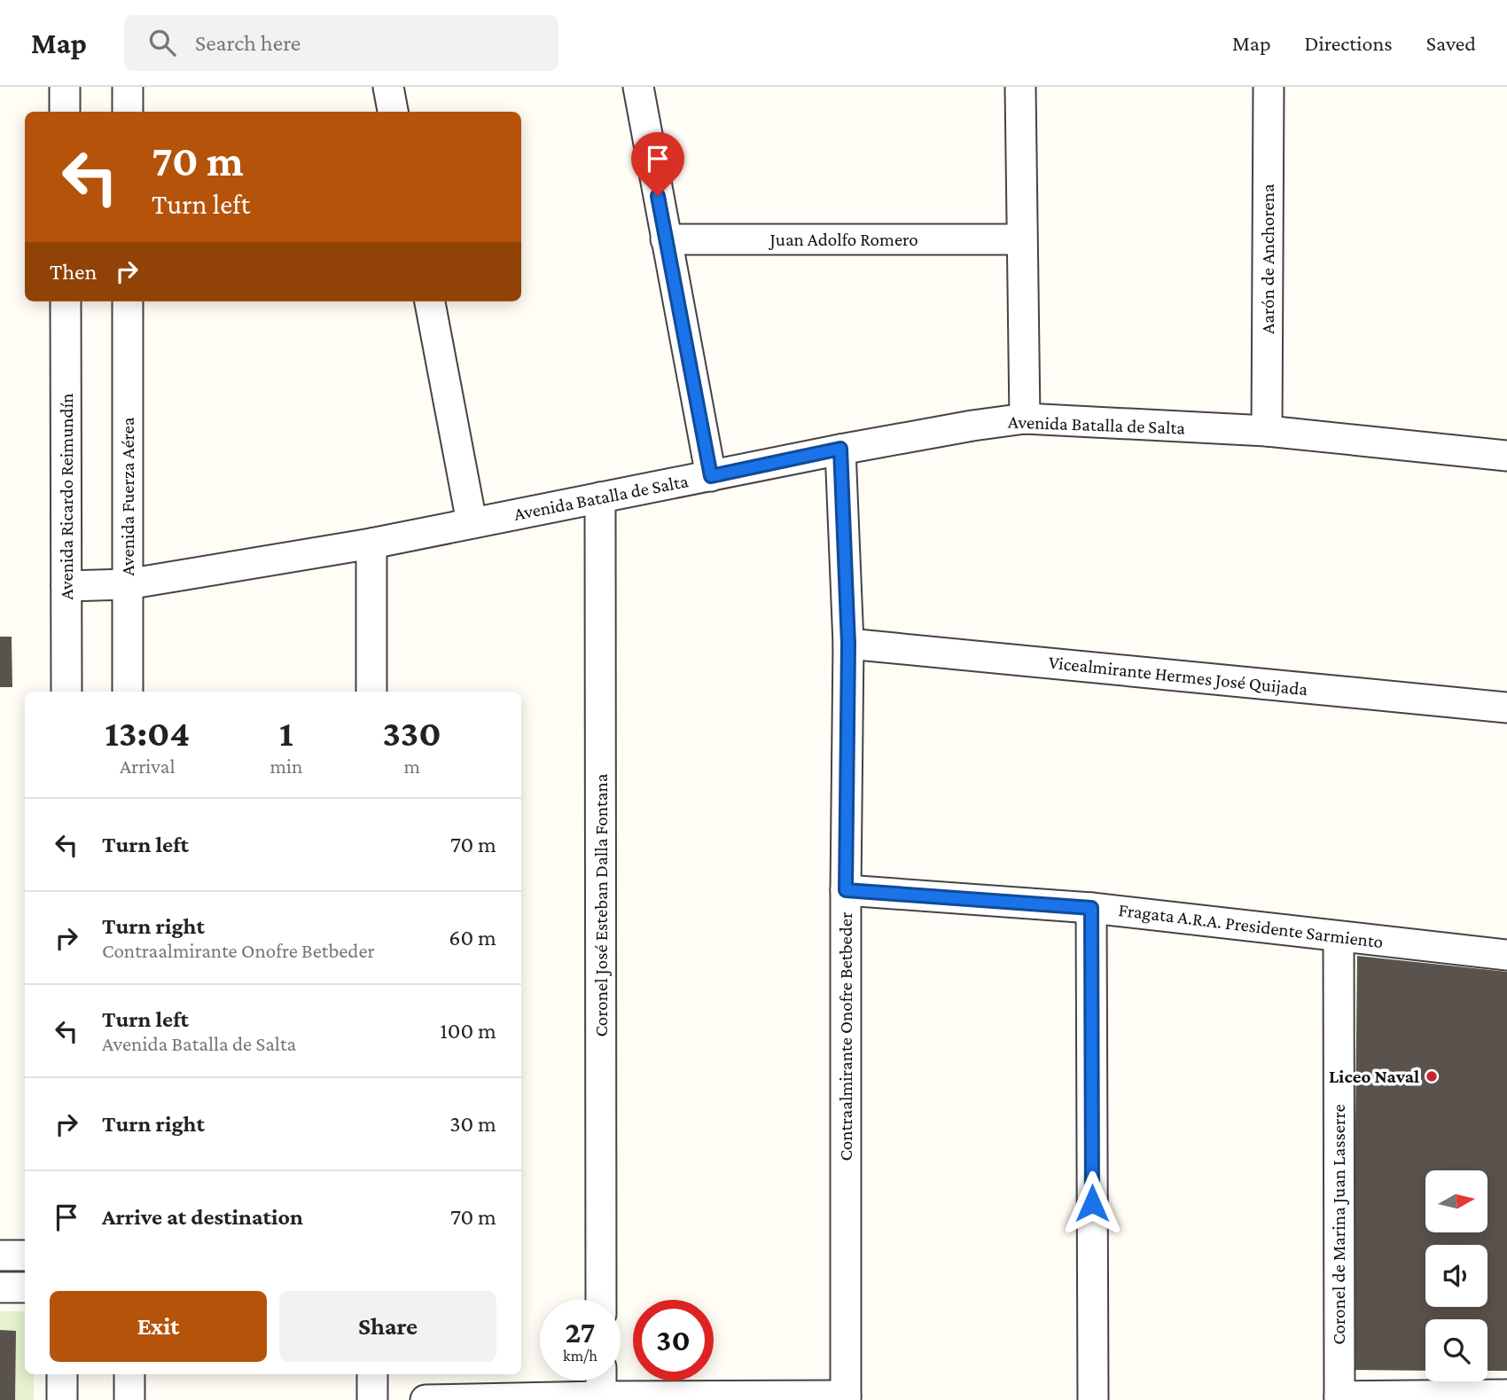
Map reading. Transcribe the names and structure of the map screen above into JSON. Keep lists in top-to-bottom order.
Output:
{
  "streets": {
    "street": [
      "Juan Adolfo Romero",
      "Aarón de Anchorena",
      "Avenida Batalla de Salta",
      "Avenida Ricardo Reimundín",
      "Avenida Fuerza Aérea",
      "Vicealmirante Hermes José Quijada",
      "Coronel José Esteban Dalla Fontana",
      "Fragata A.R.A. Presidente Sarmiento",
      "Contraalmirante Onofre Betbeder",
      "Coronel de Marina Juan Lasserre"
    ]
  },
  "crossings": [
    ["Aarón de Anchorena", "Avenida Batalla de Salta"],
    ["Avenida Batalla de Salta", "Avenida Ricardo Reimundín"],
    ["Avenida Batalla de Salta", "Avenida Fuerza Aérea"],
    ["Avenida Batalla de Salta", "Coronel José Esteban Dalla Fontana"],
    ["Avenida Batalla de Salta", "Contraalmirante Onofre Betbeder"],
    ["Vicealmirante Hermes José Quijada", "Contraalmirante Onofre Betbeder"],
    ["Fragata A.R.A. Presidente Sarmiento", "Contraalmirante Onofre Betbeder"],
    ["Fragata A.R.A. Presidente Sarmiento", "Coronel de Marina Juan Lasserre"]
  ],
  "places": ["Liceo Naval"],
  "north": "right",
  "page": {
    "header": "Map",
    "search": "Search here",
    "nav": ["Map", "Directions", "Saved"],
    "turn": ["70 m", "Turn left"],
    "then": "Then",
    "eta": [
      "13:04",
      "Arrival",
      "1",
      "min",
      "330",
      "m"
    ],
    "list": [
      {
        "name": "Turn left",
        "value": "70 m"
      },
      {
        "name": "Turn right",
        "note": "Contraalmirante Onofre Betbeder",
        "value": "60 m"
      },
      {
        "name": "Turn left",
        "note": "Avenida Batalla de Salta",
        "value": "100 m"
      },
      {
        "name": "Turn right",
        "value": "30 m"
      },
      {
        "name": "Arrive at destination",
        "value": "70 m"
      }
    ],
    "buttons": ["Exit", "Share"],
    "speed": "27 km/h",
    "limit": "30"
  }
}
